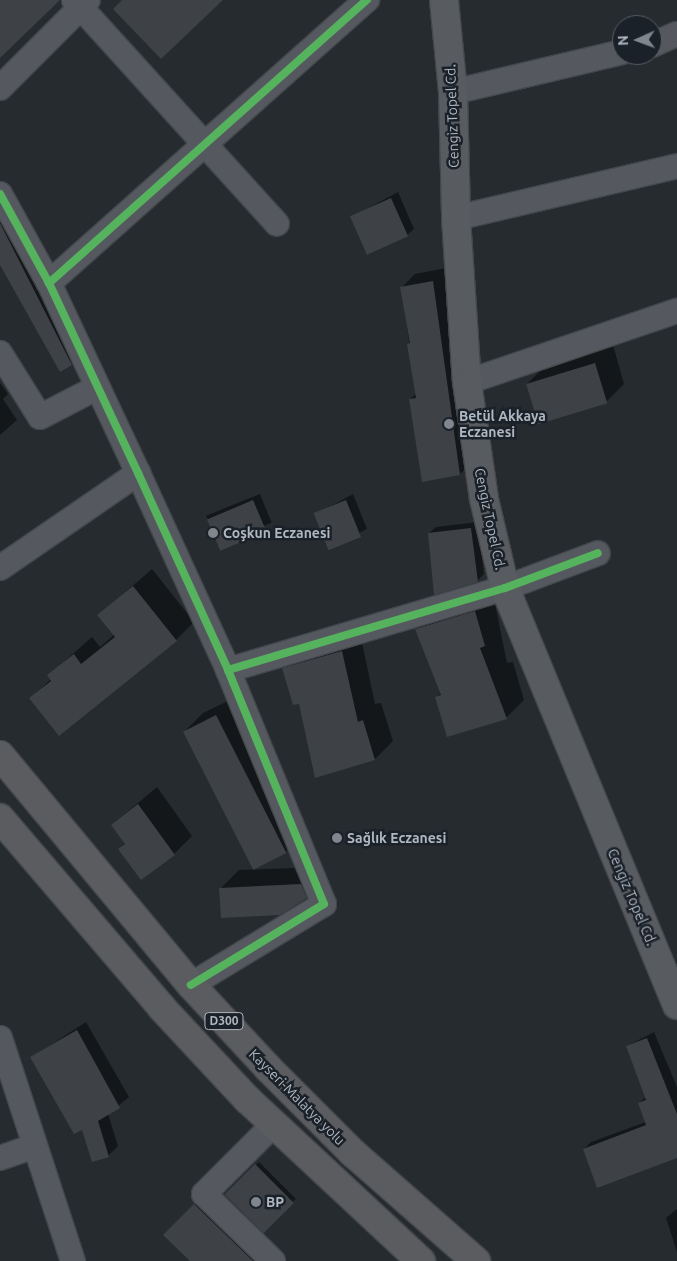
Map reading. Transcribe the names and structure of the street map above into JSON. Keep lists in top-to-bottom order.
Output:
{
  "streets": {
    "highway": ["D300", "Kayseri-Malatya yolu"],
    "main road": ["Cengiz Topel Cd."]
  },
  "places": [
    "Betül Akkaya Eczanesi",
    "Coşkun Eczanesi",
    "Sağlık Eczanesi",
    "BP"
  ],
  "north": "left"
}
